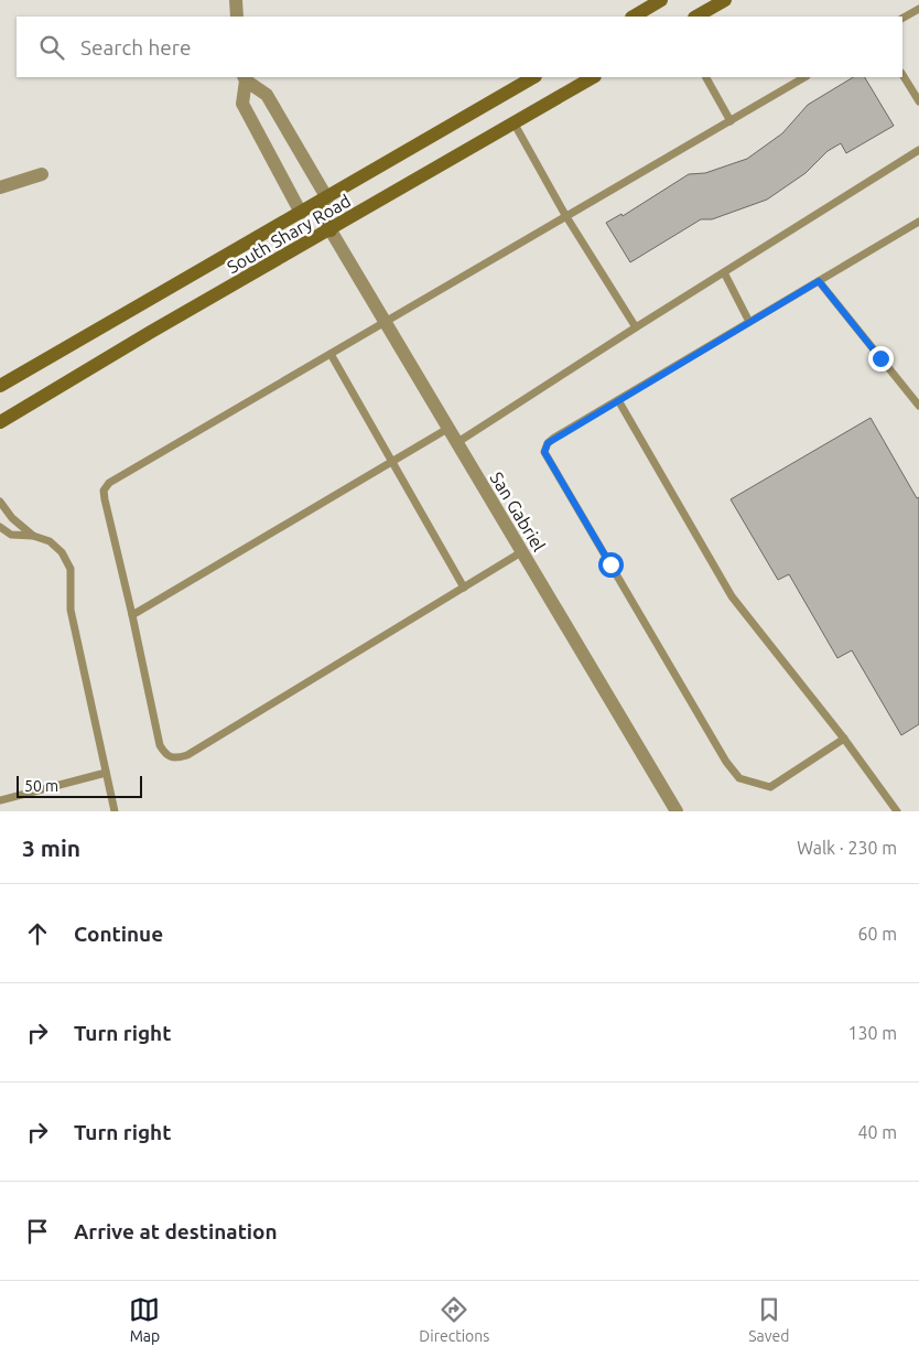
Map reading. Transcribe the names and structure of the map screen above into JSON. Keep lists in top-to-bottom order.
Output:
{
  "streets": {
    "main road": ["South Shary Road"],
    "street": ["San Gabriel"]
  },
  "crossings": [
    ["South Shary Road", "San Gabriel"]
  ],
  "scale_bar": "50 m",
  "page": {
    "search": "Search here",
    "scale": "50 m",
    "heading": ["3 min", "Walk · 230 m"],
    "list": [
      ["Continue", "60 m"],
      ["Turn right", "130 m"],
      ["Turn right", "40 m"],
      "Arrive at destination"
    ],
    "nav": ["Map", "Directions", "Saved"]
  }
}
